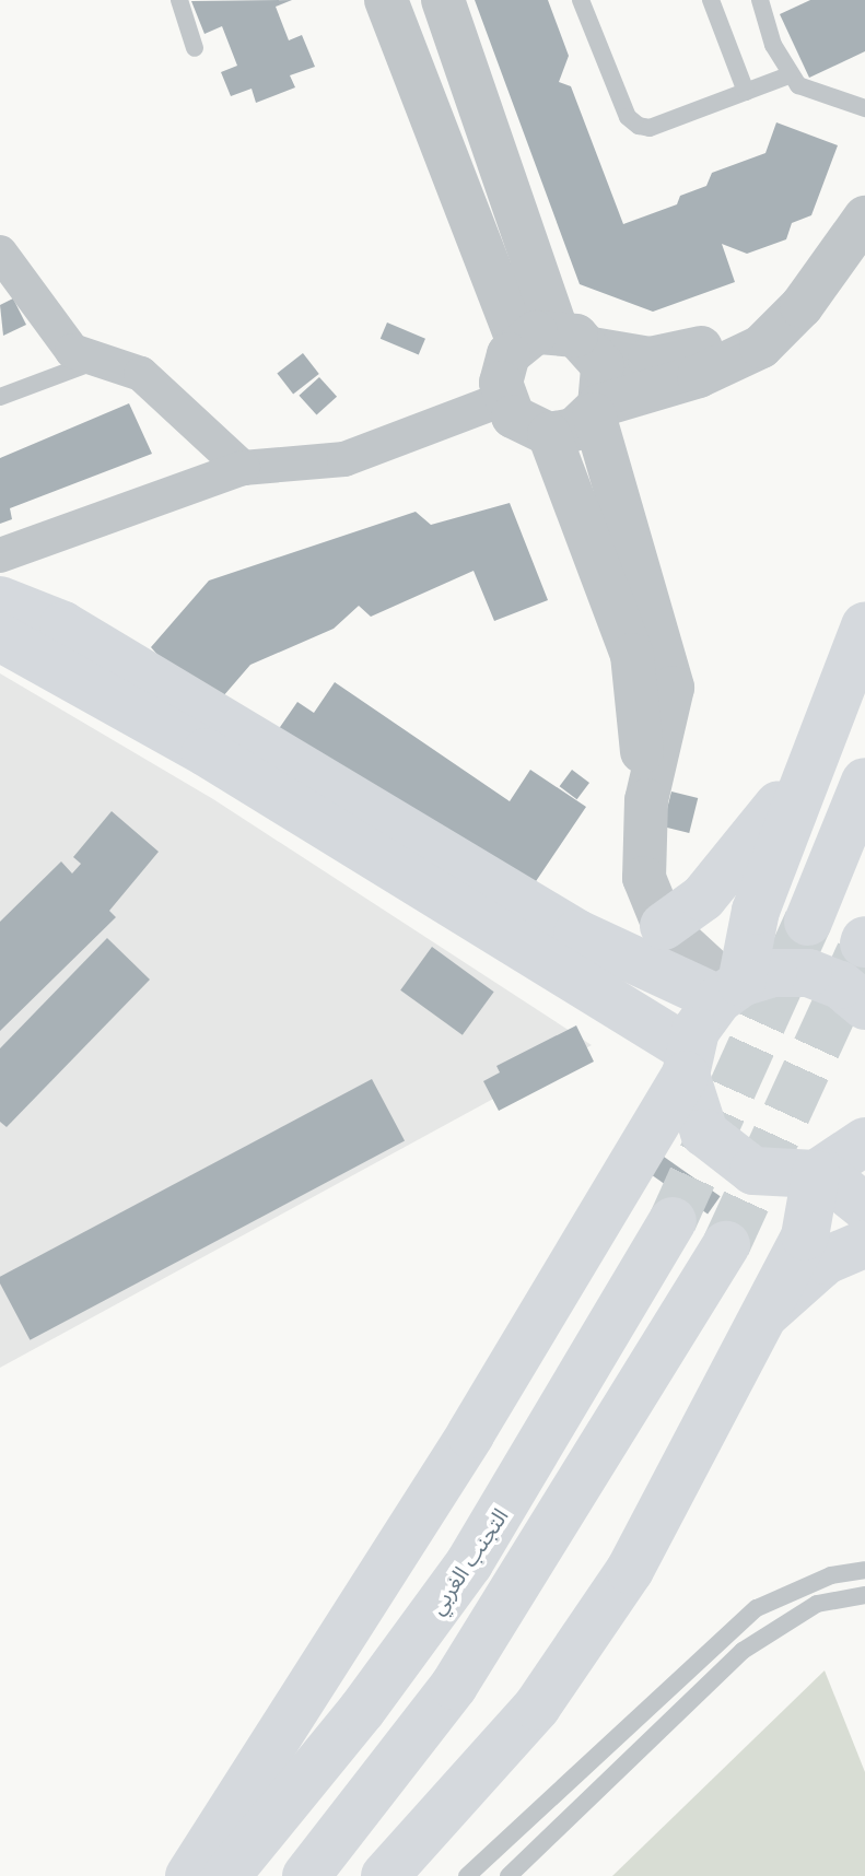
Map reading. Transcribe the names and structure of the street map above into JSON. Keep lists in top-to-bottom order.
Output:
{
  "streets": {
    "main road": ["التجنب الغربي"]
  }
}
